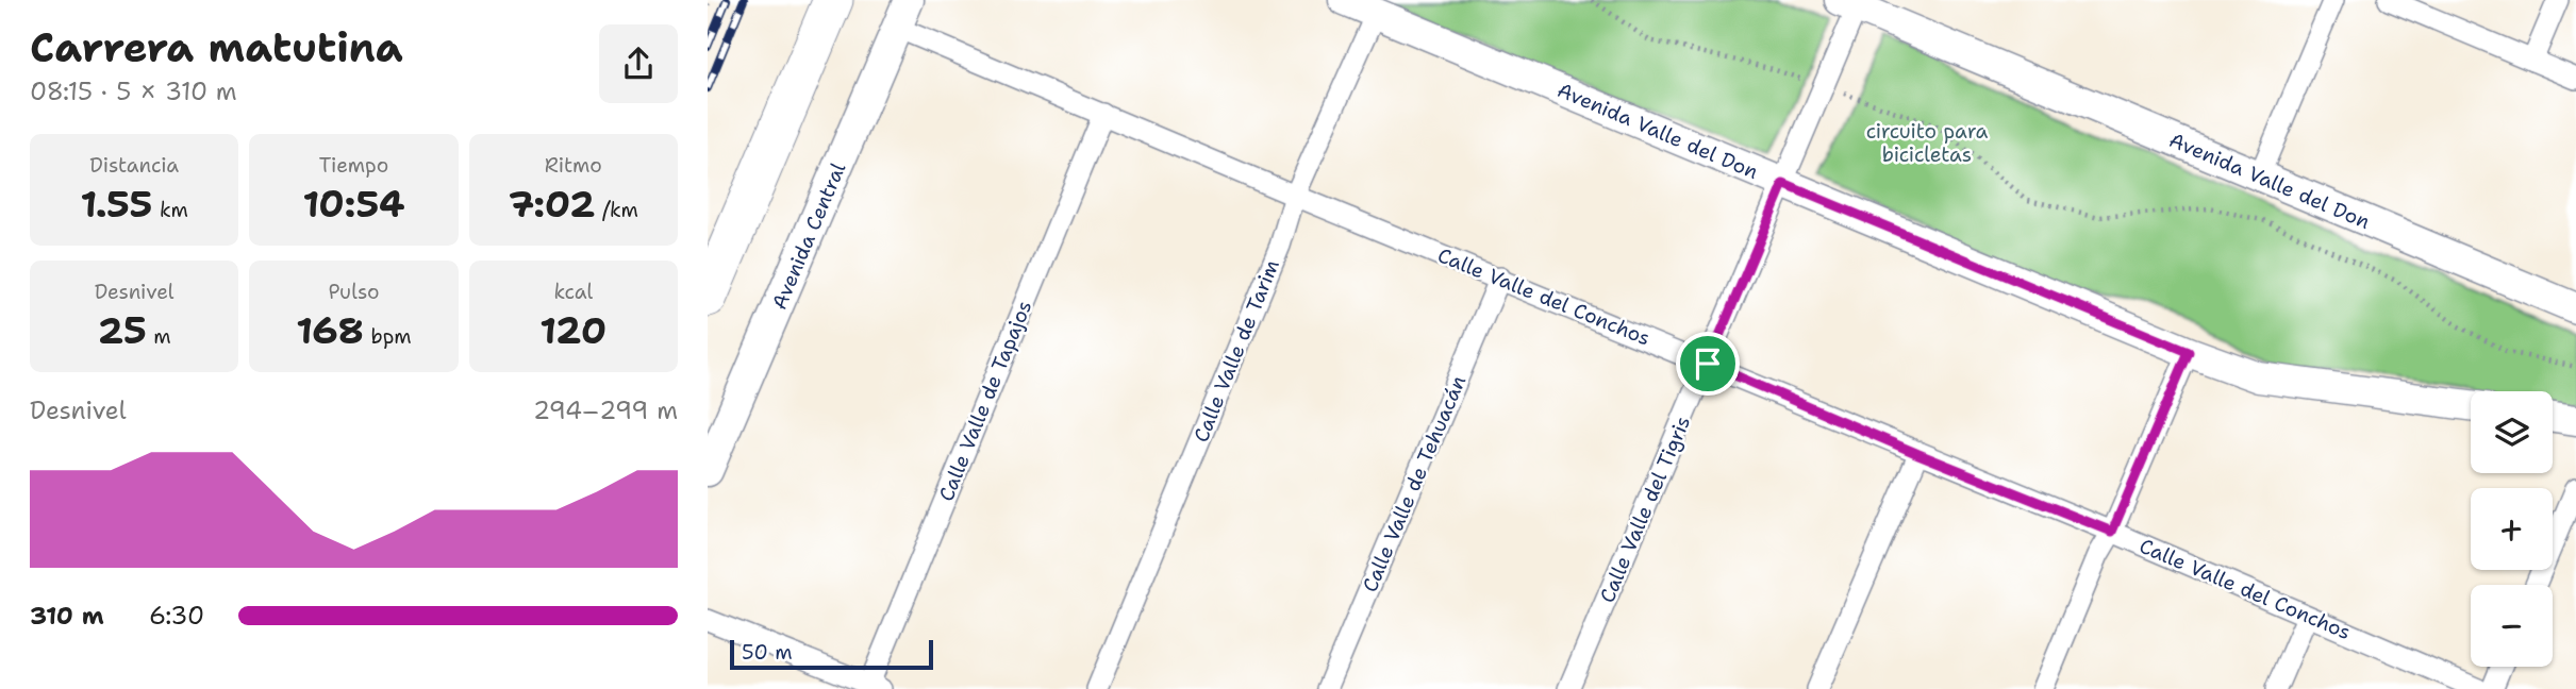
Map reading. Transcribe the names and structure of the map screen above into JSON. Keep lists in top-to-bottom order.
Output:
{
  "streets": {
    "street": [
      "Avenida Valle del Don",
      "Avenida Central",
      "Calle Valle del Conchos",
      "Calle Valle de Tarim",
      "Calle Valle de Tapajos",
      "Calle Valle de Tehuacán",
      "Calle Valle del Tigris"
    ]
  },
  "crossings": [
    ["Avenida Valle del Don", "Calle Valle de Tarim"],
    ["Avenida Valle del Don", "Calle Valle del Tigris"],
    ["Avenida Central", "Calle Valle del Conchos"],
    ["Calle Valle del Conchos", "Calle Valle de Tarim"],
    ["Calle Valle del Conchos", "Calle Valle de Tapajos"],
    ["Calle Valle del Conchos", "Calle Valle de Tehuacán"],
    ["Calle Valle del Conchos", "Calle Valle del Tigris"]
  ],
  "parks": ["circuito para bicicletas"],
  "scale_bar": "50 m",
  "page": {
    "heading": ["Carrera matutina", "08:15 · 5 × 310 m"],
    "stats": [
      ["Distancia", "1.55 km"],
      ["Tiempo", "10:54"],
      ["Ritmo", "7:02 /km"],
      ["Desnivel", "25 m"],
      ["Pulso", "168 bpm"],
      ["kcal", "120"]
    ],
    "chart": ["Desnivel", "294–299 m"],
    "map_buttons": ["+", "−"],
    "list": [
      {
        "name": "310 m",
        "note": "6:30"
      }
    ],
    "scale": "50 m"
  }
}
